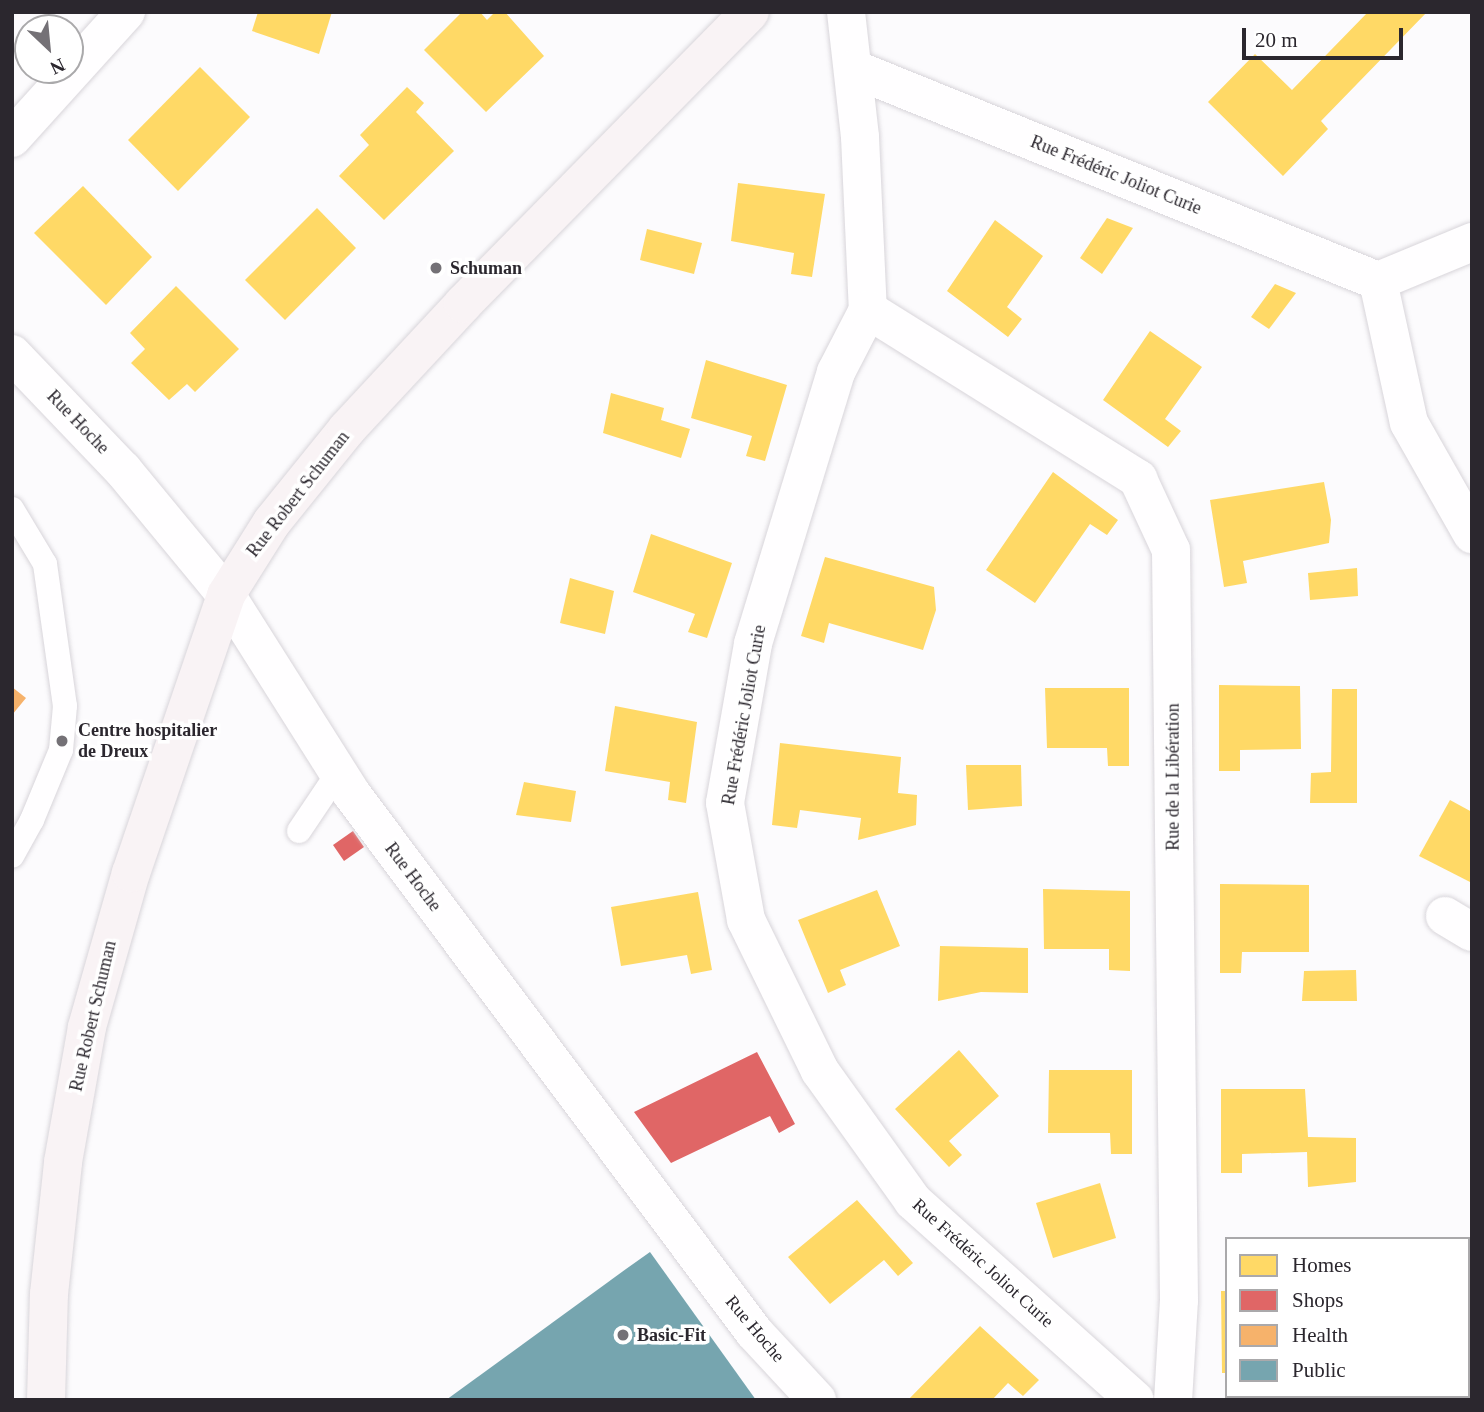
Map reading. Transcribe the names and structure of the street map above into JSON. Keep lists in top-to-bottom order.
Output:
{
  "streets": {
    "street": [
      "Rue Frédéric Joliot Curie",
      "Rue Hoche",
      "Rue Robert Schuman",
      "Rue de la Libération"
    ]
  },
  "crossings": [
    ["Rue Frédéric Joliot Curie", "Rue de la Libération"],
    ["Rue Hoche", "Rue Robert Schuman"]
  ],
  "places": ["Schuman", "Centre hospitalier de Dreux", "Basic-Fit"],
  "legend": [
    "Homes",
    "Shops",
    "Health",
    "Public"
  ],
  "scale_bar": "20 m",
  "north": "bottom right"
}
